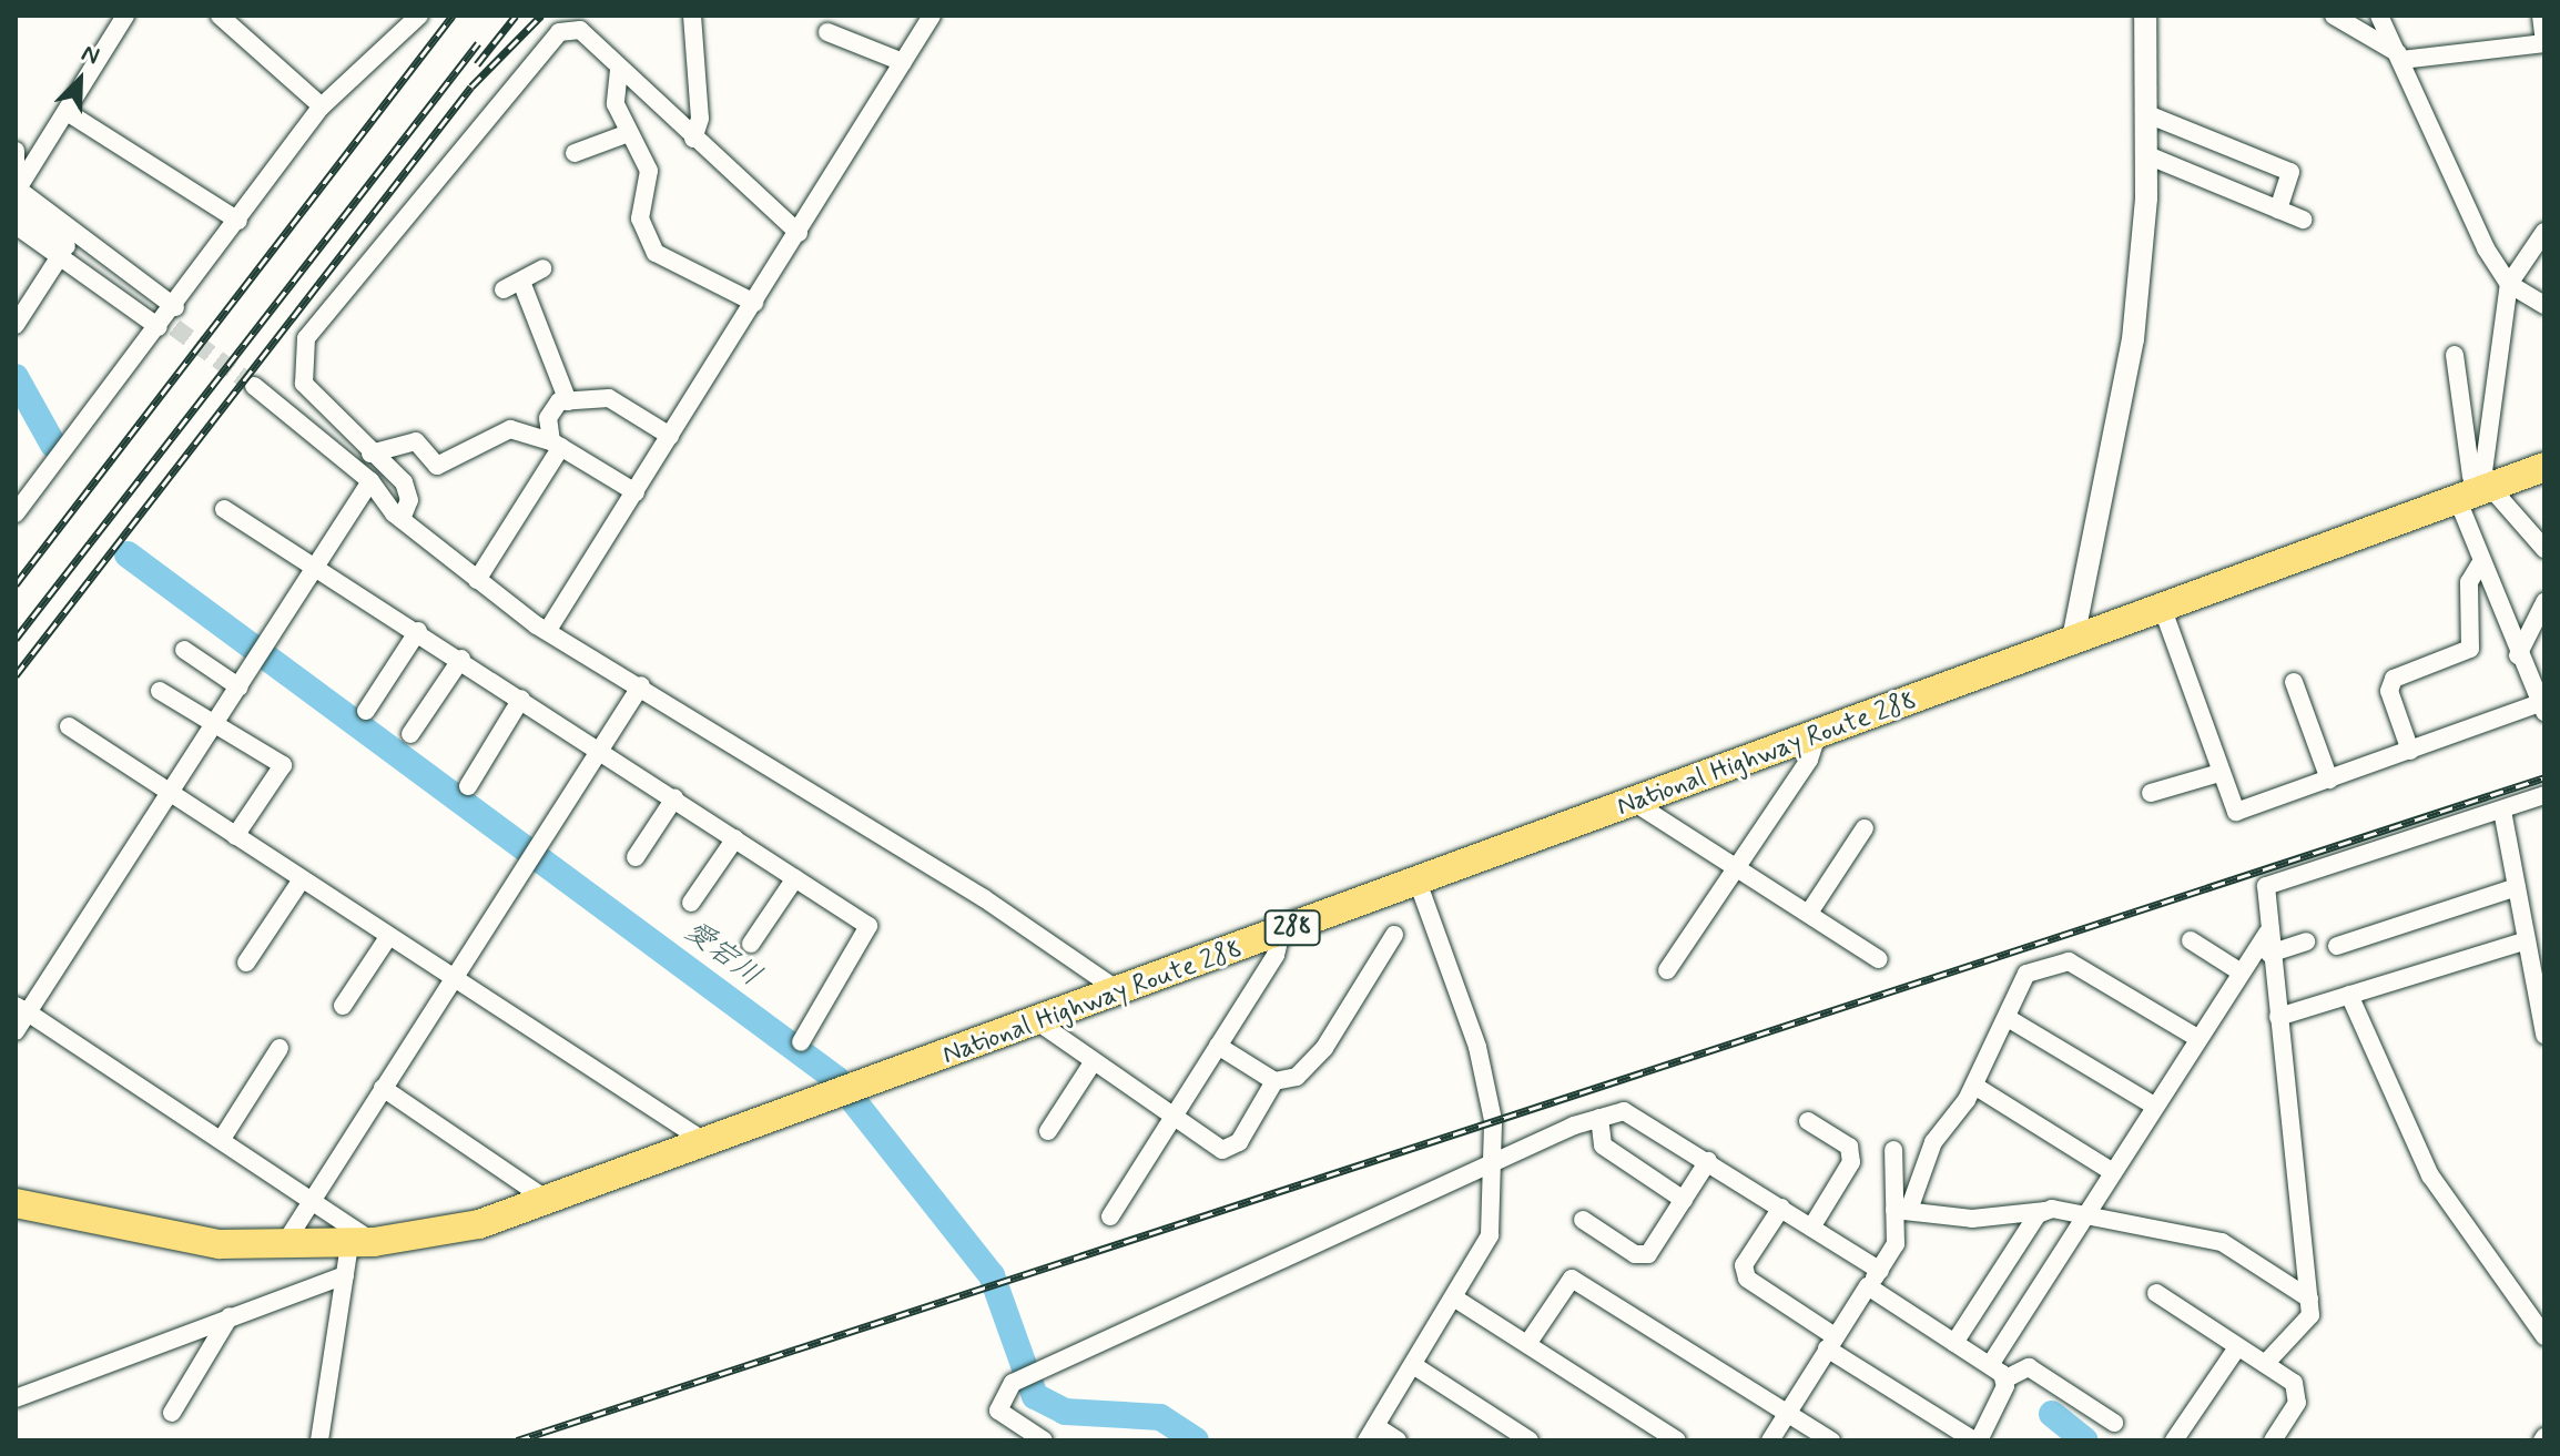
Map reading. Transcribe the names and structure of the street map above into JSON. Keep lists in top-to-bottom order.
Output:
{
  "streets": {
    "highway": ["National Highway Route 288", "288"]
  },
  "water": ["愛宕川"],
  "north": "top right"
}
